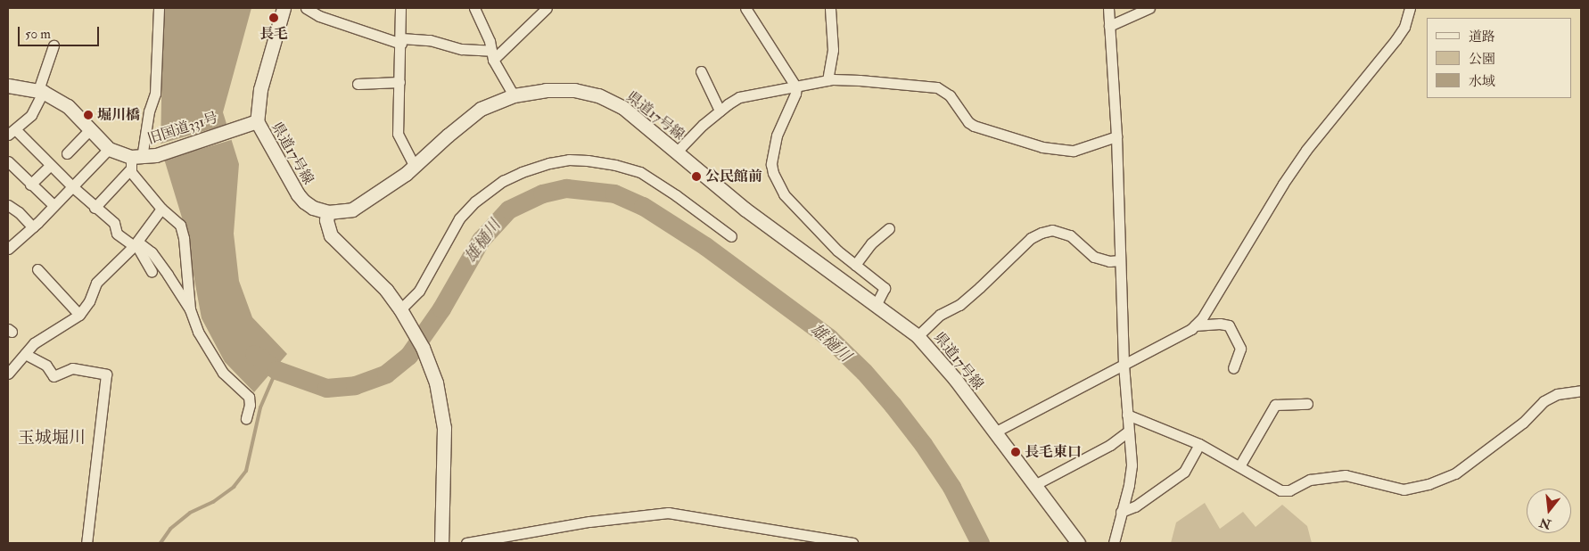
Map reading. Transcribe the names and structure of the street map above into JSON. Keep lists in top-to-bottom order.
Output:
{
  "streets": {
    "main road": ["県道17号線", "旧国道331号"]
  },
  "crossings": [
    ["県道17号線", "旧国道331号"]
  ],
  "districts": ["玉城堀川"],
  "water": ["雄樋川"],
  "places": [
    "長毛",
    "堀川橋",
    "公民館前",
    "長毛東口"
  ],
  "legend": ["道路", "公園", "水域"],
  "scale_bar": "50 m",
  "north": "bottom"
}
